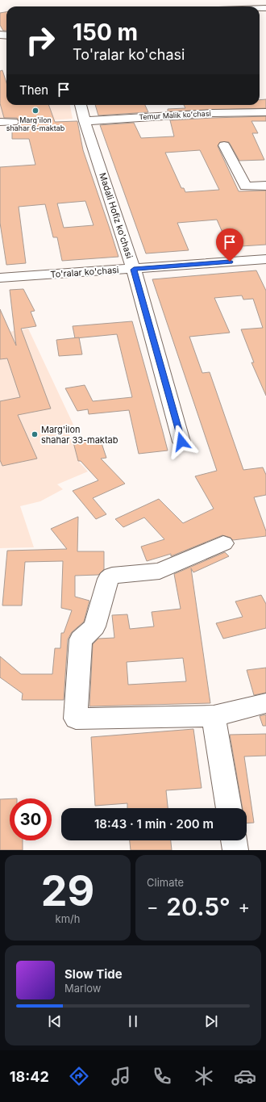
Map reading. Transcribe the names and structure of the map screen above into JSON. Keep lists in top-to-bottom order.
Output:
{
  "streets": {
    "street": ["Temur Malik koʻchasi", "Madali Hofiz ko'chasi", "To'ralar ko'chasi"]
  },
  "crossings": [
    ["Temur Malik koʻchasi", "Madali Hofiz ko'chasi"],
    ["Madali Hofiz ko'chasi", "To'ralar ko'chasi"]
  ],
  "places": ["Marg'ilon shahar 6-maktab", "Marg'ilon shahar 33-maktab"],
  "page": {
    "turn": ["150 m", "To'ralar ko'chasi"],
    "then": "Then",
    "limit": "30",
    "trip": "18:43 · 1 min · 200 m",
    "tile": [
      ["29", "km/h"],
      "Climate"
    ],
    "heat": ["−", "20.5°", "+"],
    "song": ["Slow Tide", "Marlow"],
    "tabs": "18:42"
  }
}
